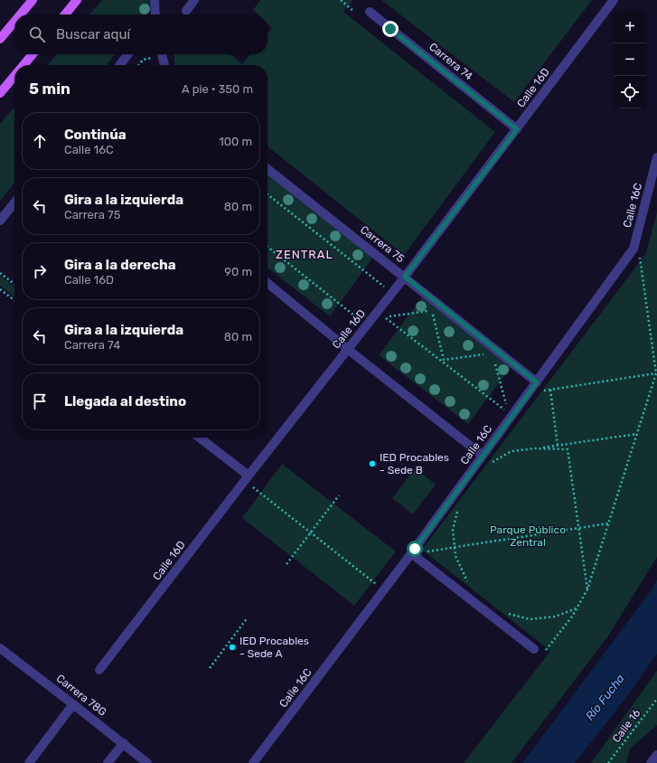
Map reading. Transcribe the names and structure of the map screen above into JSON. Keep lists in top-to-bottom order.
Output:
{
  "streets": {
    "street": [
      "Carrera 74",
      "Calle 16D",
      "Calle 16C",
      "Carrera 75",
      "Carrera 78G"
    ],
    "path": ["Calle 16"]
  },
  "crossings": [
    ["Carrera 74", "Calle 16D"],
    ["Calle 16D", "Carrera 75"],
    ["Calle 16C", "Carrera 75"]
  ],
  "districts": ["ZENTRAL"],
  "water": ["Río Fucha"],
  "parks": ["Parque Público Zentral"],
  "places": ["IED Procables - Sede B", "IED Procables - Sede A"],
  "page": {
    "map_buttons": ["+", "−"],
    "search": "Buscar aquí",
    "heading": ["5 min", "A pie · 350 m"],
    "list": [
      ["Continúa", "Calle 16C", "100 m"],
      ["Gira a la izquierda", "Carrera 75", "80 m"],
      ["Gira a la derecha", "Calle 16D", "90 m"],
      ["Gira a la izquierda", "Carrera 74", "80 m"],
      "Llegada al destino"
    ]
  }
}
